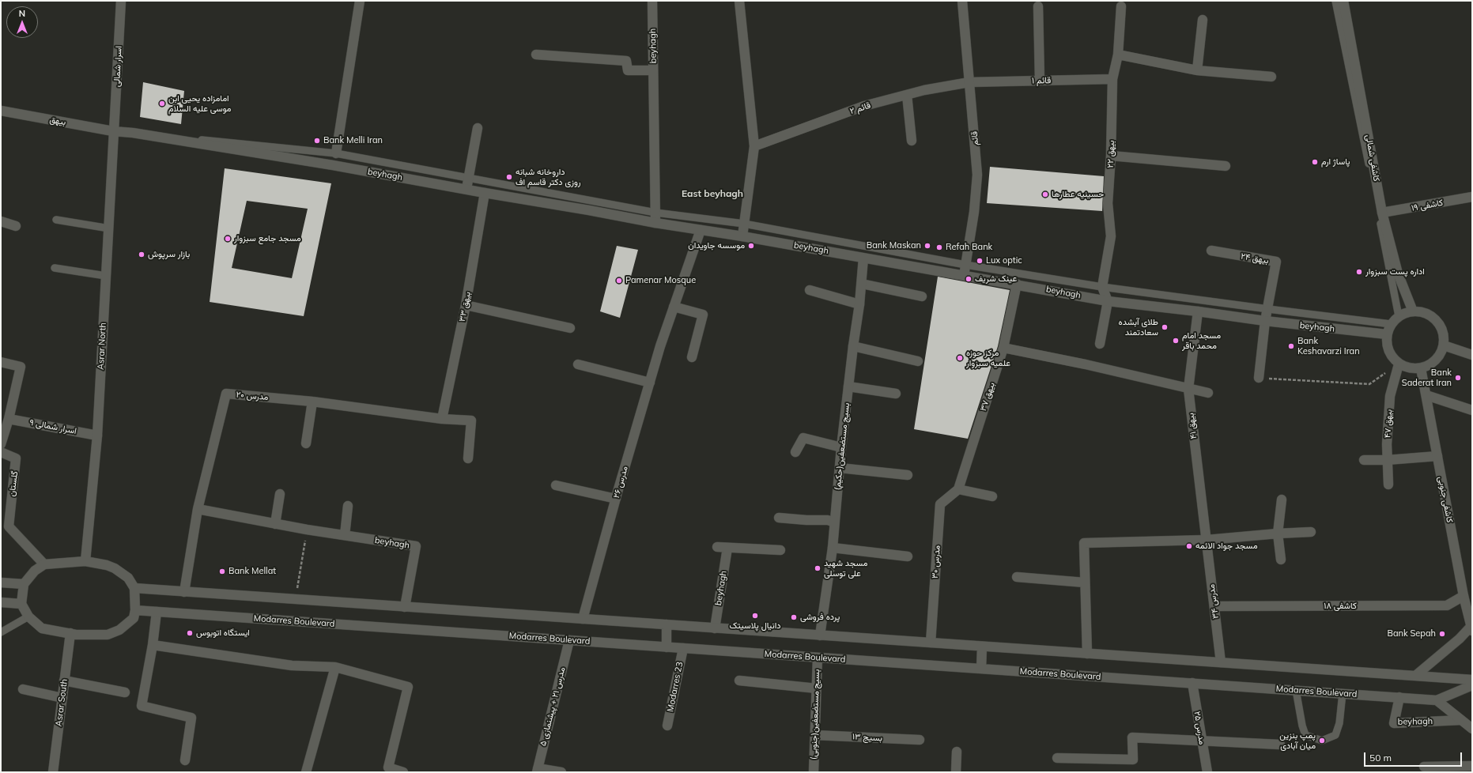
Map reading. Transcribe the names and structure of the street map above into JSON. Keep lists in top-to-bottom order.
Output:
{
  "streets": {
    "street": [
      "beyhagh",
      "اسرار شمالی",
      "قائم ۱",
      "قائم ۲",
      "بیهق",
      "قائم",
      "بیهق ۲۲",
      "کاشفی شمالی",
      "کاشفی ۱۹",
      "بیهق ۲۴",
      "بیهق ۳۳",
      "Asrar North",
      "مدرس ۲۰",
      "بیهق ۳۷",
      "بیهق ۴۷",
      "بیهق ۴۱",
      "اسرار شمالی ۹",
      "بسیج مستضعفین(حکیم)",
      "مدرس ۲۶",
      "گلستان",
      "کاشفی جنوبی",
      "مدرس ۳۰",
      "مدرس ۳۴",
      "کاشفی ۱۸",
      "Modarres Boulevard",
      "Modarres 23",
      "Asrar South",
      "مدرس ۲۱ + پیشنمازی ۵",
      "بسیج مستضعفین(جنوبی)",
      "مدرس ۲۵",
      "بسیج ۱۳"
    ]
  },
  "crossings": [
    ["beyhagh", "اسرار شمالی"],
    ["beyhagh", "بیهق"],
    ["beyhagh", "قائم"],
    ["beyhagh", "کاشفی شمالی"],
    ["beyhagh", "بیهق ۲۴"],
    ["beyhagh", "بیهق ۳۳"],
    ["beyhagh", "Asrar North"],
    ["beyhagh", "مدرس ۲۰"],
    ["beyhagh", "بیهق ۳۷"],
    ["beyhagh", "بیهق ۴۷"],
    ["beyhagh", "بیهق ۴۱"],
    ["beyhagh", "بسیج مستضعفین(حکیم)"],
    ["beyhagh", "کاشفی جنوبی"],
    ["beyhagh", "Modarres Boulevard"],
    ["اسرار شمالی", "بیهق"],
    ["اسرار شمالی", "Asrar North"],
    ["قائم ۱", "قائم ۲"],
    ["قائم ۱", "قائم"],
    ["قائم ۱", "بیهق ۲۲"],
    ["قائم ۲", "قائم"],
    ["بیهق", "Asrar North"],
    ["کاشفی شمالی", "کاشفی ۱۹"],
    ["کاشفی شمالی", "بیهق ۴۷"],
    ["کاشفی شمالی", "کاشفی جنوبی"],
    ["بیهق ۳۳", "مدرس ۲۰"],
    ["Asrar North", "اسرار شمالی ۹"],
    ["Asrar North", "Modarres Boulevard"],
    ["Asrar North", "Asrar South"],
    ["بیهق ۳۷", "مدرس ۳۰"],
    ["بیهق ۴۷", "کاشفی جنوبی"],
    ["بیهق ۴۱", "مدرس ۳۴"],
    ["کاشفی جنوبی", "کاشفی ۱۸"],
    ["مدرس ۳۴", "کاشفی ۱۸"],
    ["Modarres Boulevard", "Modarres 23"],
    ["Modarres Boulevard", "Asrar South"],
    ["Modarres Boulevard", "مدرس ۲۱ + پیشنمازی ۵"],
    ["Modarres Boulevard", "بسیج مستضعفین(جنوبی)"],
    ["Modarres Boulevard", "مدرس ۲۵"],
    ["بسیج مستضعفین(جنوبی)", "بسیج ۱۳"]
  ],
  "districts": ["East beyhagh"],
  "places": [
    "امامزاده یحیی ابن موسی علیه السلام",
    "Bank Melli Iran",
    "پاساژ ارم",
    "داروخانه شبانه روزی دکتر قاسم اف",
    "حسینیه عطارها",
    "مسجد جامع سبزوار",
    "موسسه جاویدان",
    "Bank Maskan",
    "Refah Bank",
    "بازار سرپوش",
    "Lux optic",
    "اداره پست سبزوار",
    "عینک شریف",
    "Pamenar Mosque",
    "طلای آبشده سعادتمند",
    "مسجد امام محمد باقر",
    "Bank Keshavarzi Iran",
    "مرکز حوزه علمیه سبزوار",
    "Bank Saderat Iran",
    "مسجد جواد الائمه",
    "مسجد شهید علی توسلی",
    "Bank Mellat",
    "دانیال پلاسیتک",
    "پرده فروشی",
    "ایستگاه اتوبوس",
    "Bank Sepah",
    "پمپ بنزین میان آبادی"
  ],
  "scale_bar": "50 m",
  "north": "top"
}
